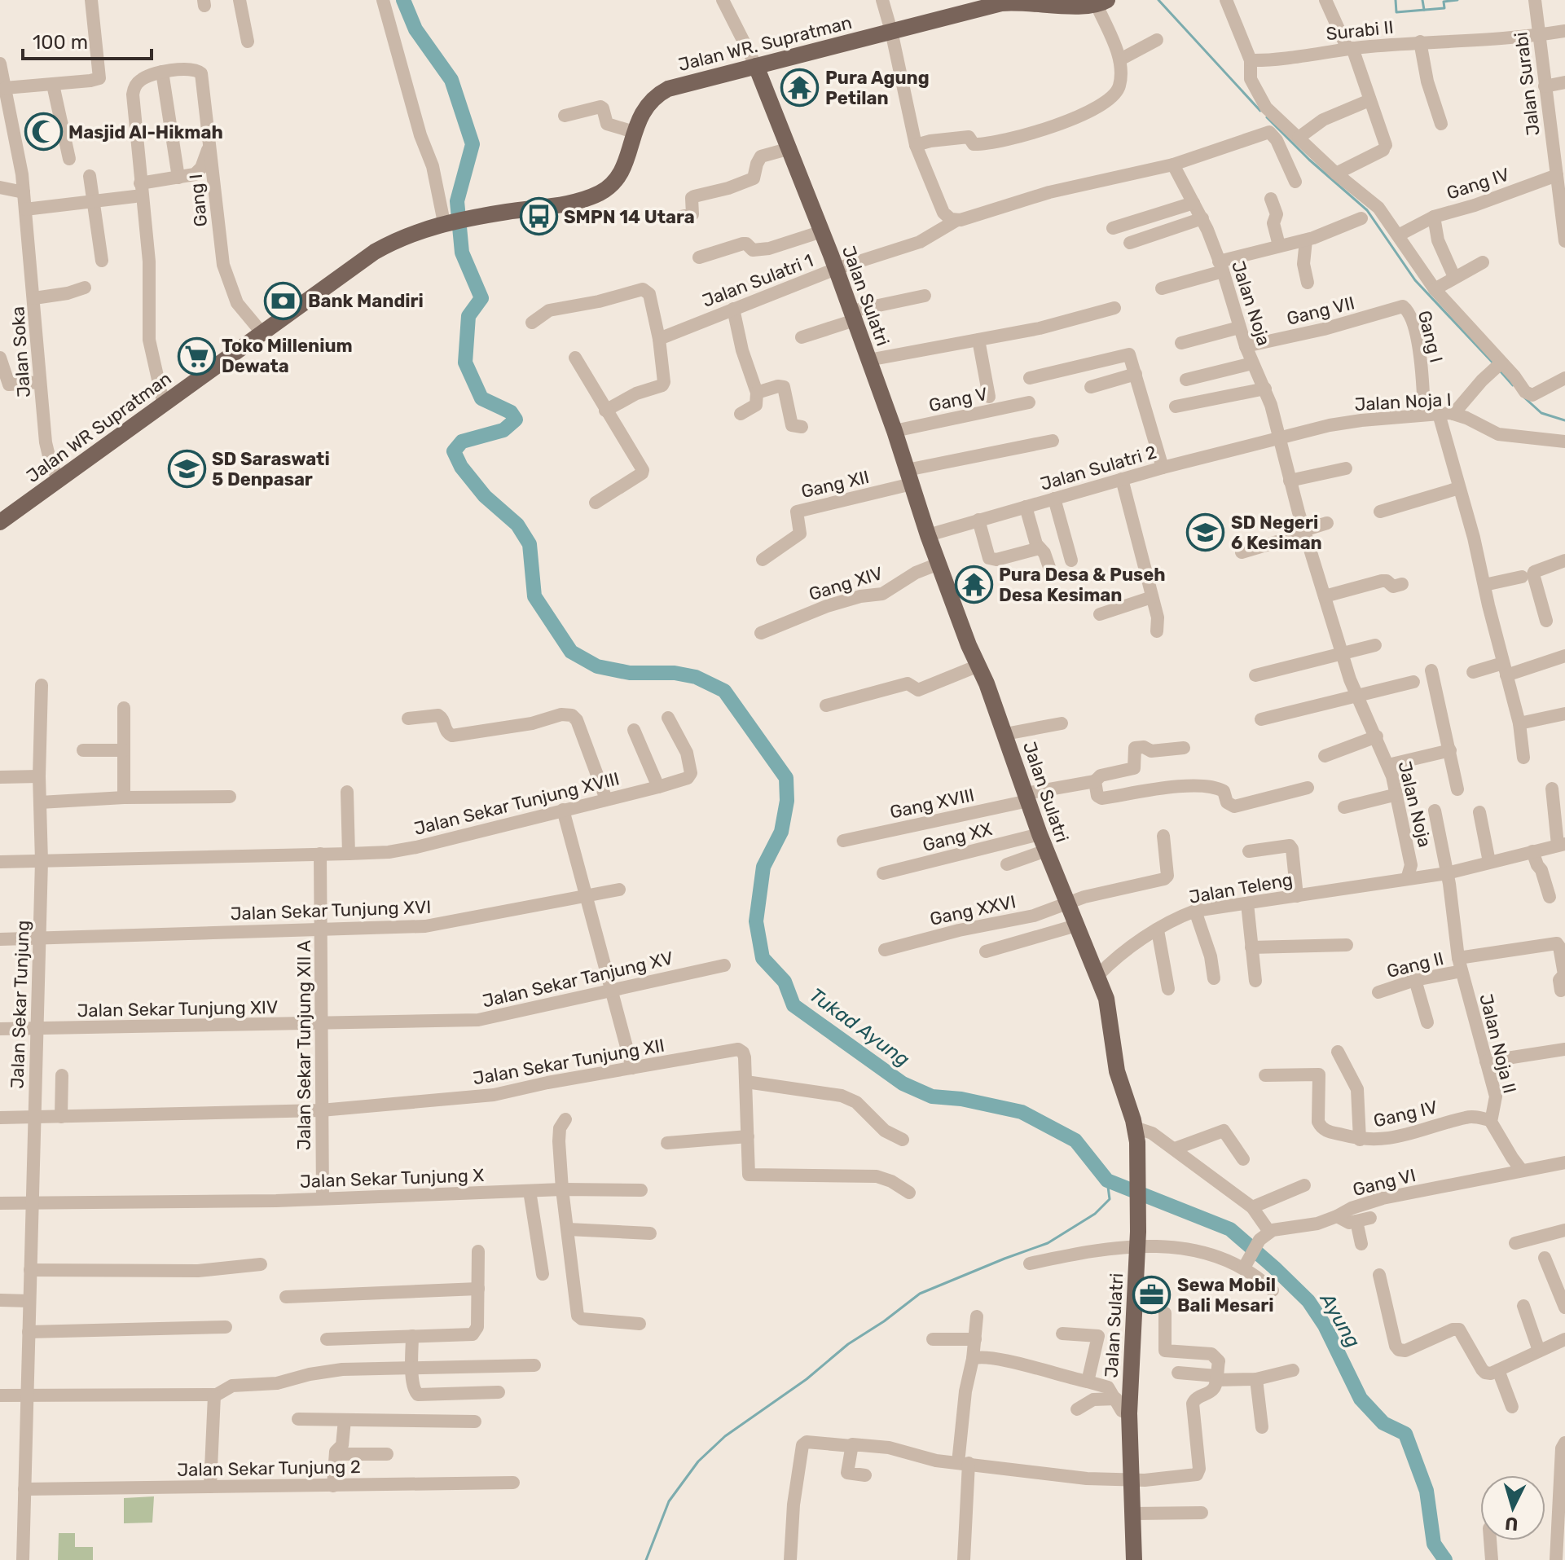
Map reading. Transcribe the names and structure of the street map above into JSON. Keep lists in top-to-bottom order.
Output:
{
  "streets": {
    "main road": ["Jalan WR. Supratman", "Jalan Sulatri", "Jalan WR Supratman"],
    "street": [
      "Surabi II",
      "Jalan Surabi",
      "Gang IV",
      "Gang I",
      "Jalan Sulatri 1",
      "Jalan Noja",
      "Gang VII",
      "Jalan Soka",
      "Gang V",
      "Jalan Noja I",
      "Jalan Sulatri 2",
      "Gang XII",
      "Gang XIV",
      "Jalan Sekar Tunjung XVIII",
      "Gang XVIII",
      "Gang XX",
      "Jalan Teleng",
      "Jalan Sekar Tunjung XVI",
      "Gang XXVI",
      "Gang II",
      "Jalan Sekar Tanjung XV",
      "Jalan Sekar Tunjung",
      "Jalan Sekar Tunjung XIV",
      "Jalan Noja II",
      "Jalan Sekar Tunjung XII A",
      "Jalan Sekar Tunjung XII",
      "Jalan Sekar Tunjung X",
      "Gang VI",
      "Jalan Sekar Tunjung 2"
    ]
  },
  "crossings": [
    ["Surabi II", "Jalan Surabi"],
    ["Jalan WR. Supratman", "Jalan Sulatri"],
    ["Jalan WR. Supratman", "Jalan WR Supratman"],
    ["Jalan Surabi", "Gang IV"],
    ["Gang IV", "Jalan Noja II"],
    ["Gang I", "Gang VII"],
    ["Gang I", "Jalan Noja I"],
    ["Gang I", "Jalan WR Supratman"],
    ["Jalan Sulatri 1", "Jalan Sulatri"],
    ["Jalan Sulatri", "Gang V"],
    ["Jalan Sulatri", "Jalan Sulatri 2"],
    ["Jalan Sulatri", "Gang XII"],
    ["Jalan Sulatri", "Gang XIV"],
    ["Jalan Sulatri", "Gang XVIII"],
    ["Jalan Sulatri", "Gang XX"],
    ["Jalan Sulatri", "Jalan Teleng"],
    ["Jalan Sulatri", "Gang XXVI"],
    ["Jalan Noja", "Gang VII"],
    ["Jalan Noja", "Jalan Noja I"],
    ["Jalan Noja", "Jalan Sulatri 2"],
    ["Jalan Noja", "Jalan Teleng"],
    ["Jalan Soka", "Jalan WR Supratman"],
    ["Jalan Noja I", "Jalan Sulatri 2"],
    ["Jalan Sekar Tunjung XVIII", "Jalan Sekar Tunjung"],
    ["Jalan Sekar Tunjung XVIII", "Jalan Sekar Tunjung XII A"],
    ["Jalan Sekar Tunjung XVI", "Jalan Sekar Tunjung"],
    ["Jalan Sekar Tunjung XVI", "Jalan Sekar Tunjung XII A"],
    ["Gang II", "Jalan Noja II"],
    ["Jalan Sekar Tanjung XV", "Jalan Sekar Tunjung XIV"],
    ["Jalan Sekar Tanjung XV", "Jalan Sekar Tunjung XII A"],
    ["Jalan Sekar Tunjung", "Jalan Sekar Tunjung XIV"],
    ["Jalan Sekar Tunjung", "Jalan Sekar Tunjung XII"],
    ["Jalan Sekar Tunjung", "Jalan Sekar Tunjung X"],
    ["Jalan Sekar Tunjung", "Jalan Sekar Tunjung 2"],
    ["Jalan Sekar Tunjung XIV", "Jalan Sekar Tunjung XII A"],
    ["Jalan Noja II", "Gang VI"],
    ["Jalan Sekar Tunjung XII A", "Jalan Sekar Tunjung XII"],
    ["Jalan Sekar Tunjung XII A", "Jalan Sekar Tunjung X"]
  ],
  "water": ["Tukad Ayung", "Ayung"],
  "places": {
    "temple": ["Pura Agung Petilan", "Pura Desa & Puseh Desa Kesiman"],
    "mosque": ["Masjid Al-Hikmah"],
    "bus stop": ["SMPN 14 Utara"],
    "bank": ["Bank Mandiri"],
    "supermarket": ["Toko Millenium Dewata"],
    "school or university": ["SD Saraswati 5 Denpasar", "SD Negeri 6 Kesiman"],
    "office": ["Sewa Mobil Bali Mesari"]
  },
  "scale_bar": "100 m",
  "north": "bottom"
}
